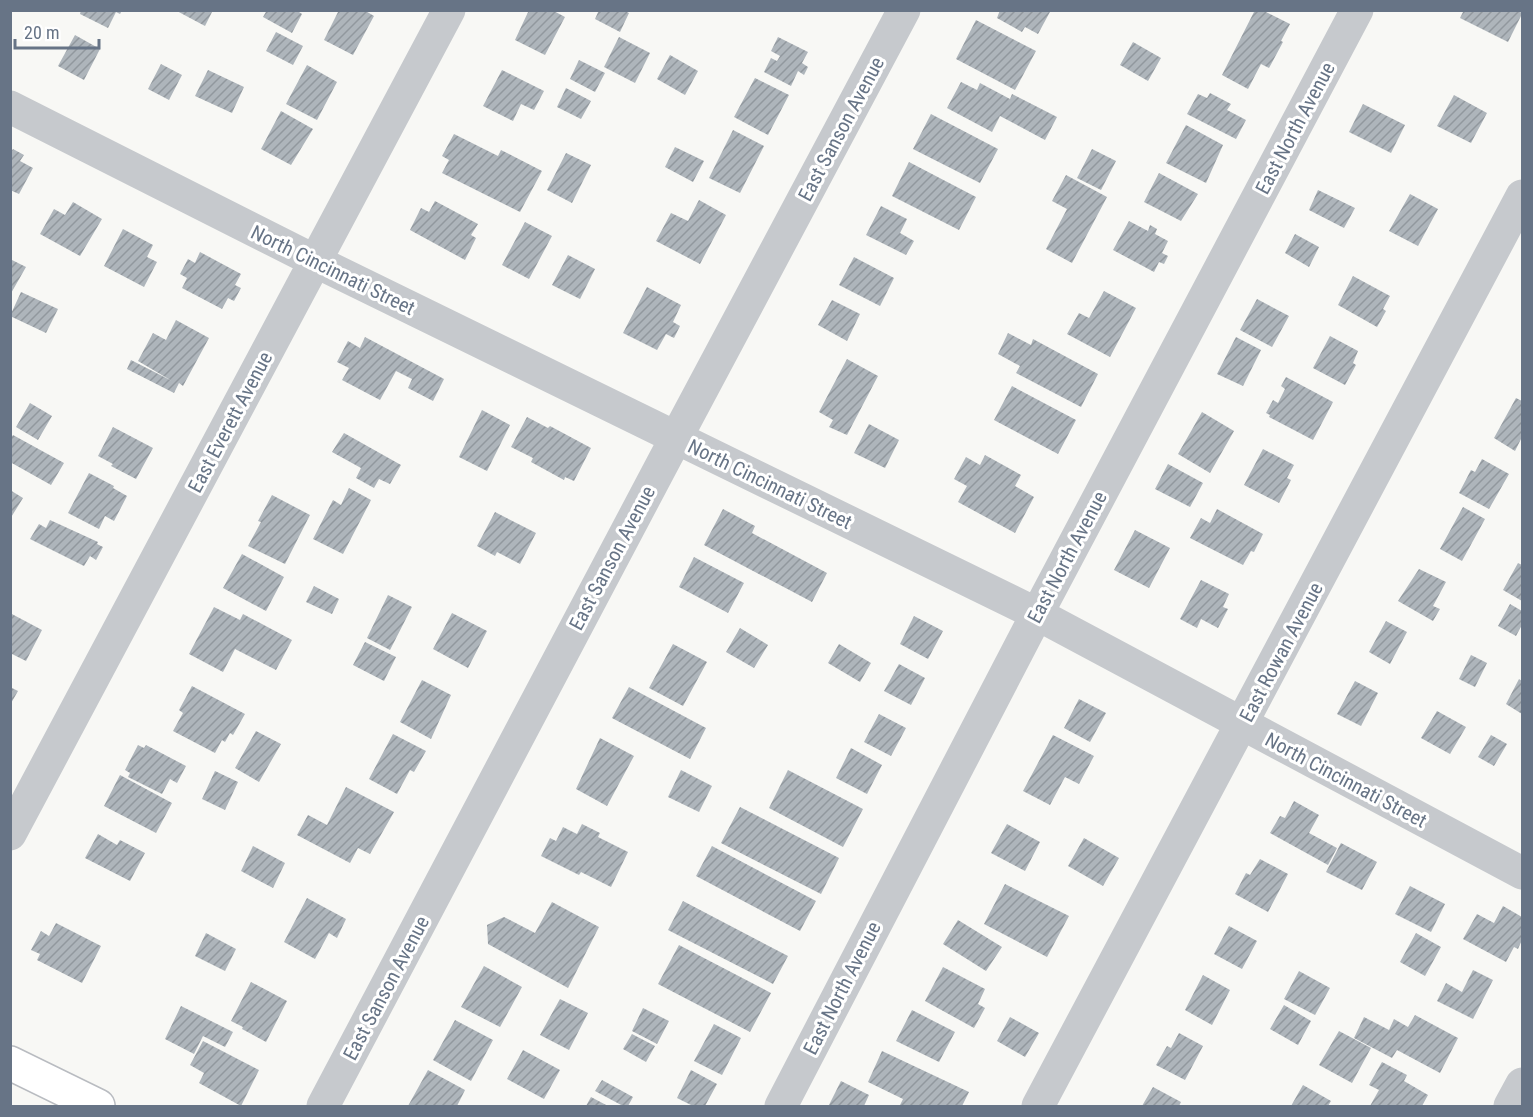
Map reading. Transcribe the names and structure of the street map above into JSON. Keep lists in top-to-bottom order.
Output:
{
  "streets": {
    "street": [
      "East North Avenue",
      "East Sanson Avenue",
      "North Cincinnati Street",
      "East Everett Avenue",
      "East Rowan Avenue"
    ]
  },
  "crossings": [
    ["East North Avenue", "North Cincinnati Street"],
    ["East Sanson Avenue", "North Cincinnati Street"],
    ["North Cincinnati Street", "East Everett Avenue"],
    ["North Cincinnati Street", "East Rowan Avenue"]
  ],
  "scale_bar": "20 m"
}
